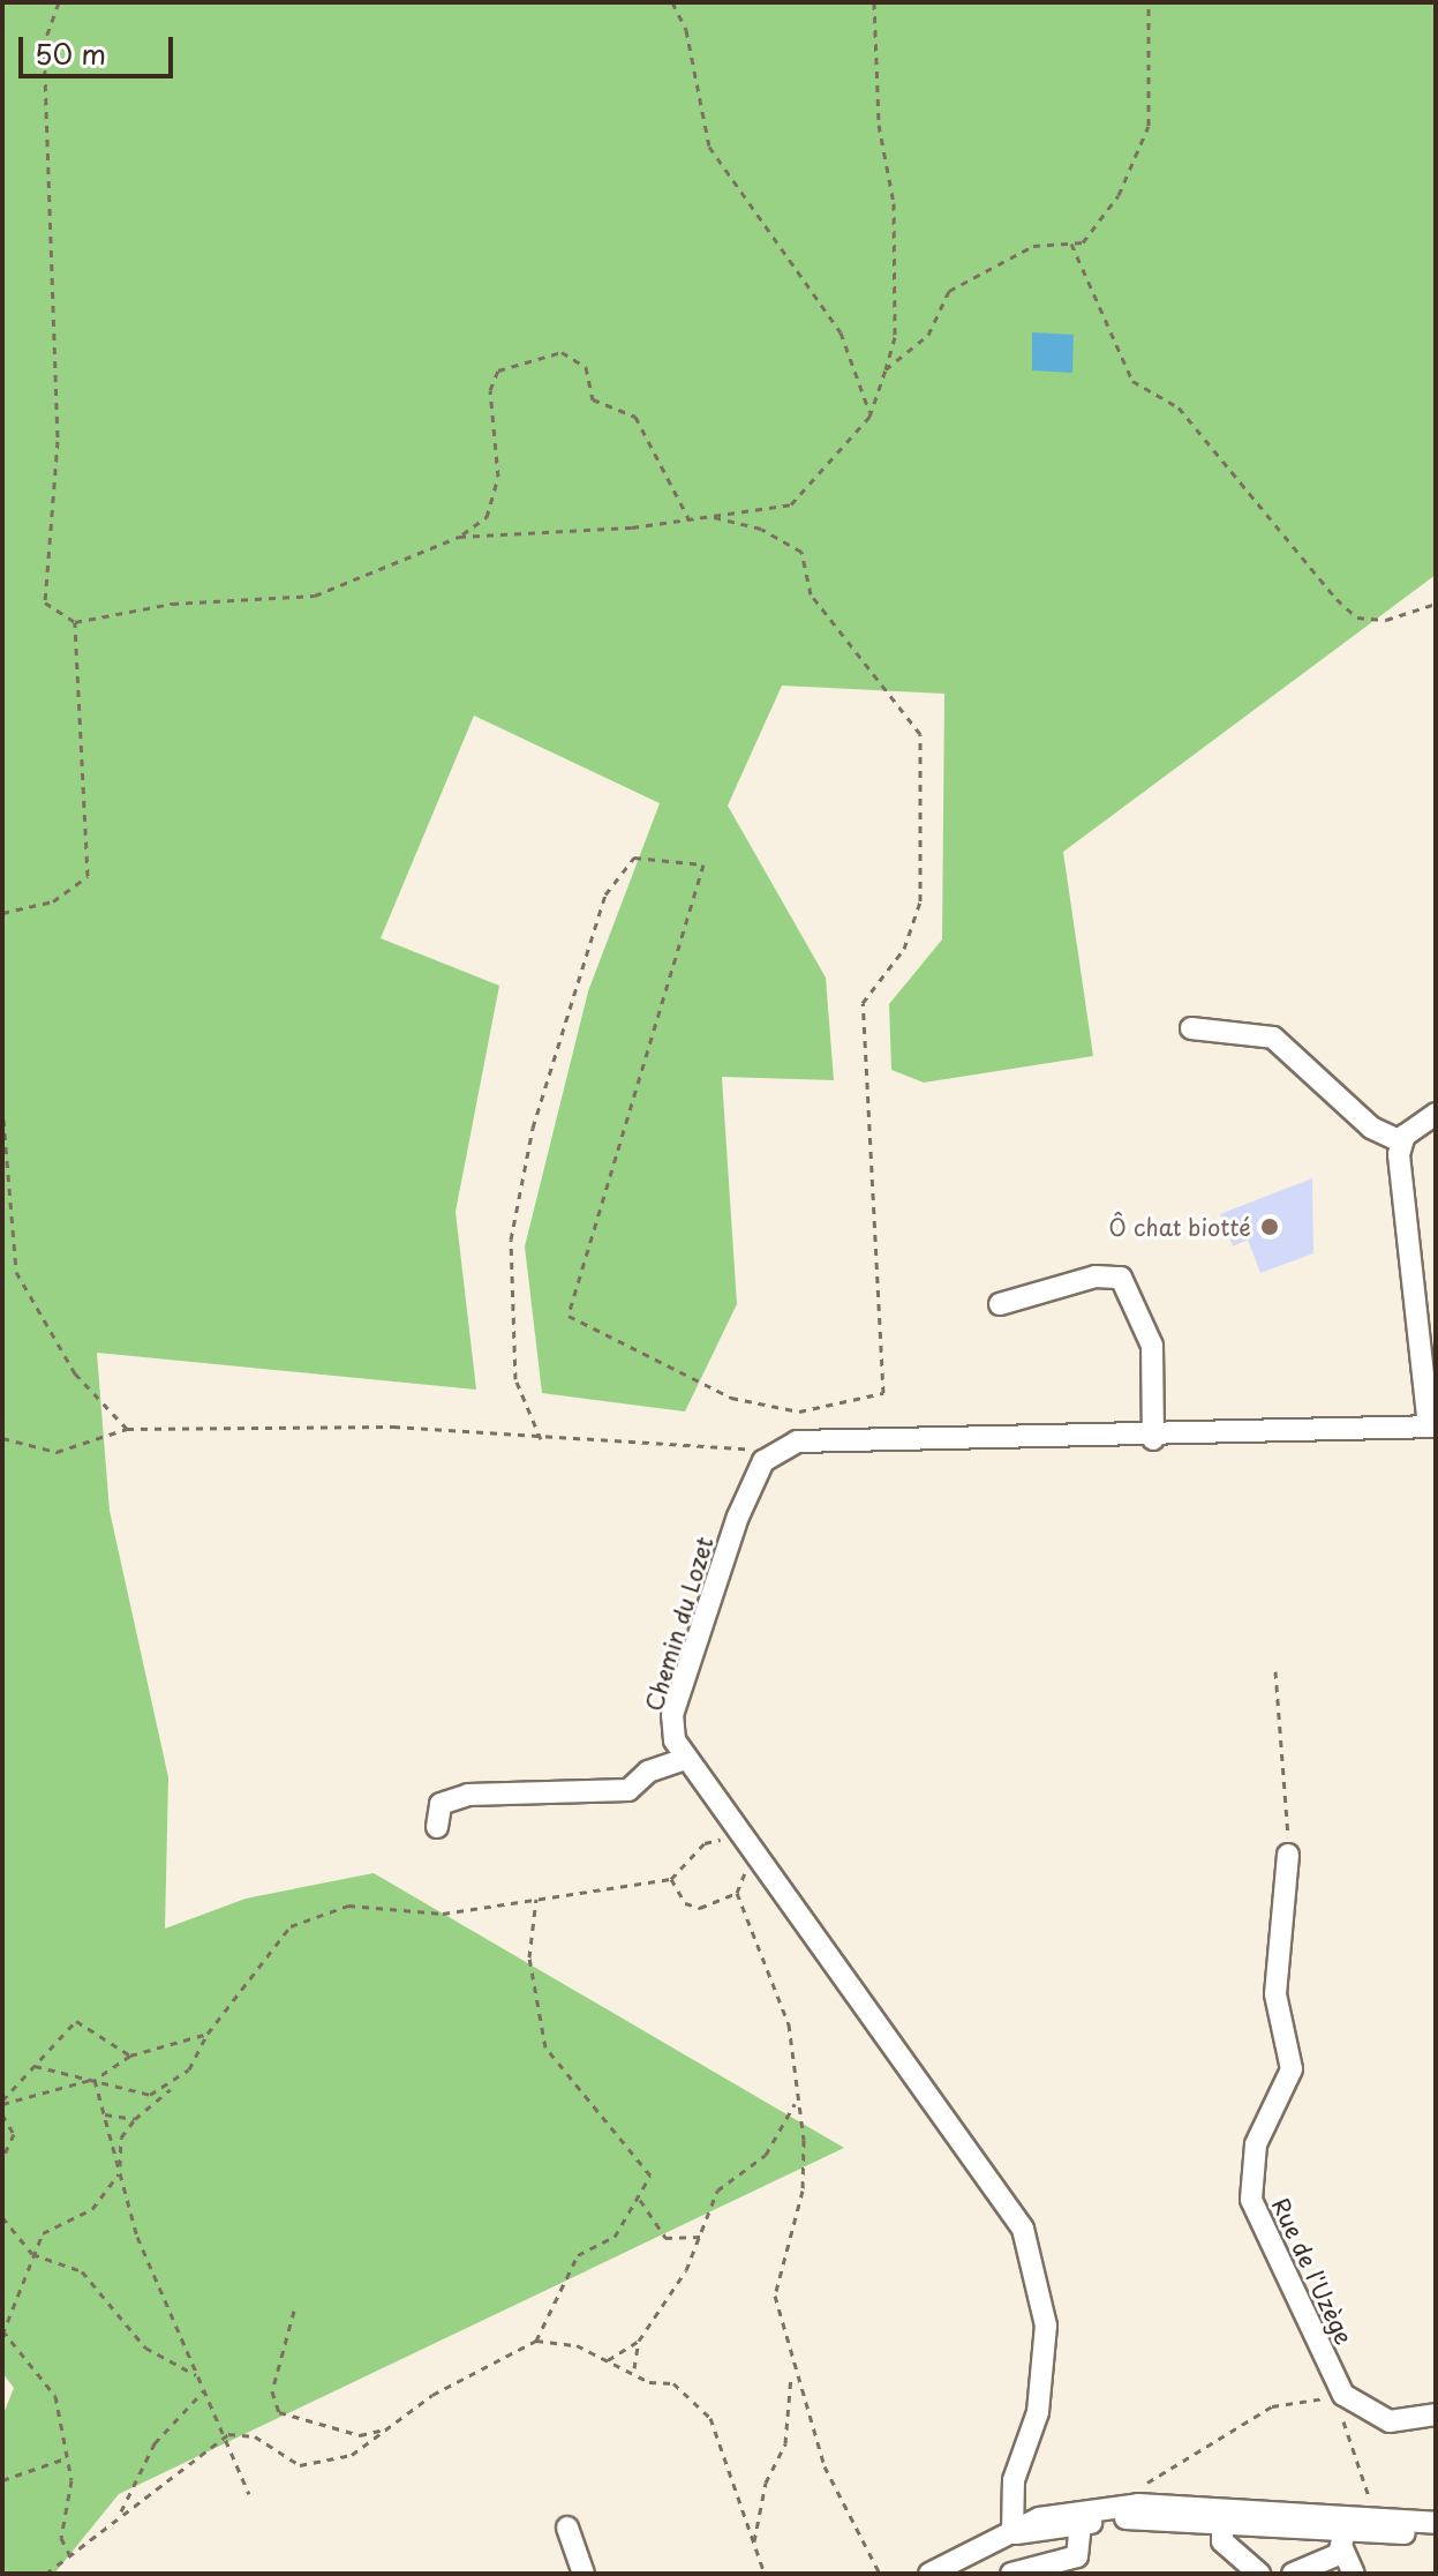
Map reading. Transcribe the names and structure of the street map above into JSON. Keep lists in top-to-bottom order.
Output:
{
  "streets": {
    "street": ["Chemin du Lozet", "Rue de l'Uzège"]
  },
  "places": ["Ô chat biotté"],
  "scale_bar": "50 m"
}
